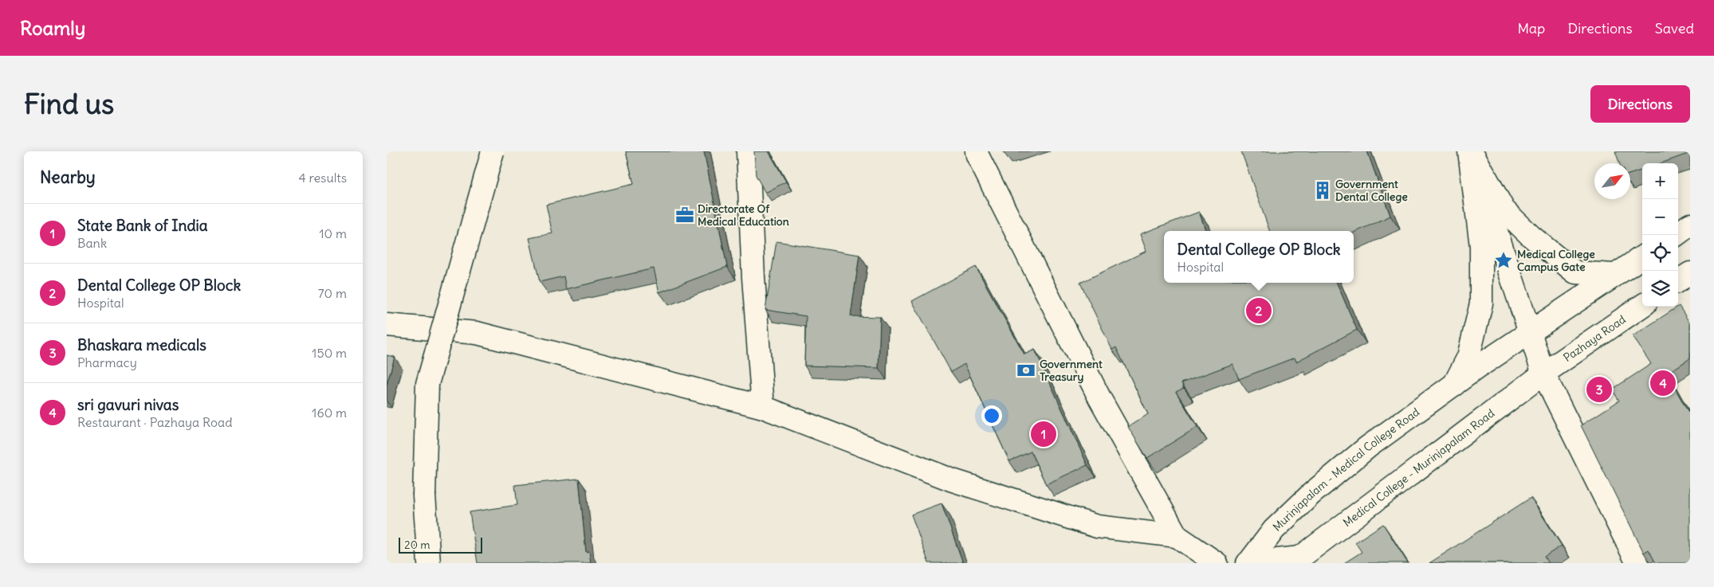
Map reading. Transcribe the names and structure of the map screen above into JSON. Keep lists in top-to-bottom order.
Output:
{
  "streets": {
    "street": ["Pazhaya Road", "Medical College - Murinjapalam Road", "Murinjapalam - Medical College Road"]
  },
  "crossings": [
    ["Pazhaya Road", "Medical College - Murinjapalam Road"]
  ],
  "places": {
    "building": ["Government Dental College"],
    "office": ["Directorate Of Medical Education"],
    "place": ["Medical College Campus Gate"],
    "bank": ["Government Treasury"]
  },
  "scale_bar": "20 m",
  "north": "top right",
  "page": {
    "header": "Roamly",
    "nav": ["Map", "Directions", "Saved"],
    "buttons": "Directions",
    "title": "Find us",
    "heading": ["Nearby", "4 results"],
    "map_buttons": ["+", "−"],
    "list": [
      {
        "mark": "1",
        "name": "State Bank of India",
        "note": "Bank",
        "value": "10 m"
      },
      {
        "mark": "2",
        "name": "Dental College OP Block",
        "note": "Hospital",
        "value": "70 m"
      },
      {
        "mark": "3",
        "name": "Bhaskara medicals",
        "note": "Pharmacy",
        "value": "150 m"
      },
      {
        "mark": "4",
        "name": "sri gavuri nivas",
        "note": "Restaurant · Pazhaya Road",
        "value": "160 m"
      }
    ],
    "popup": ["Dental College OP Block", "Hospital"],
    "pins": [
      "2",
      "4",
      "3",
      "1"
    ],
    "scale": "20 m"
  }
}
